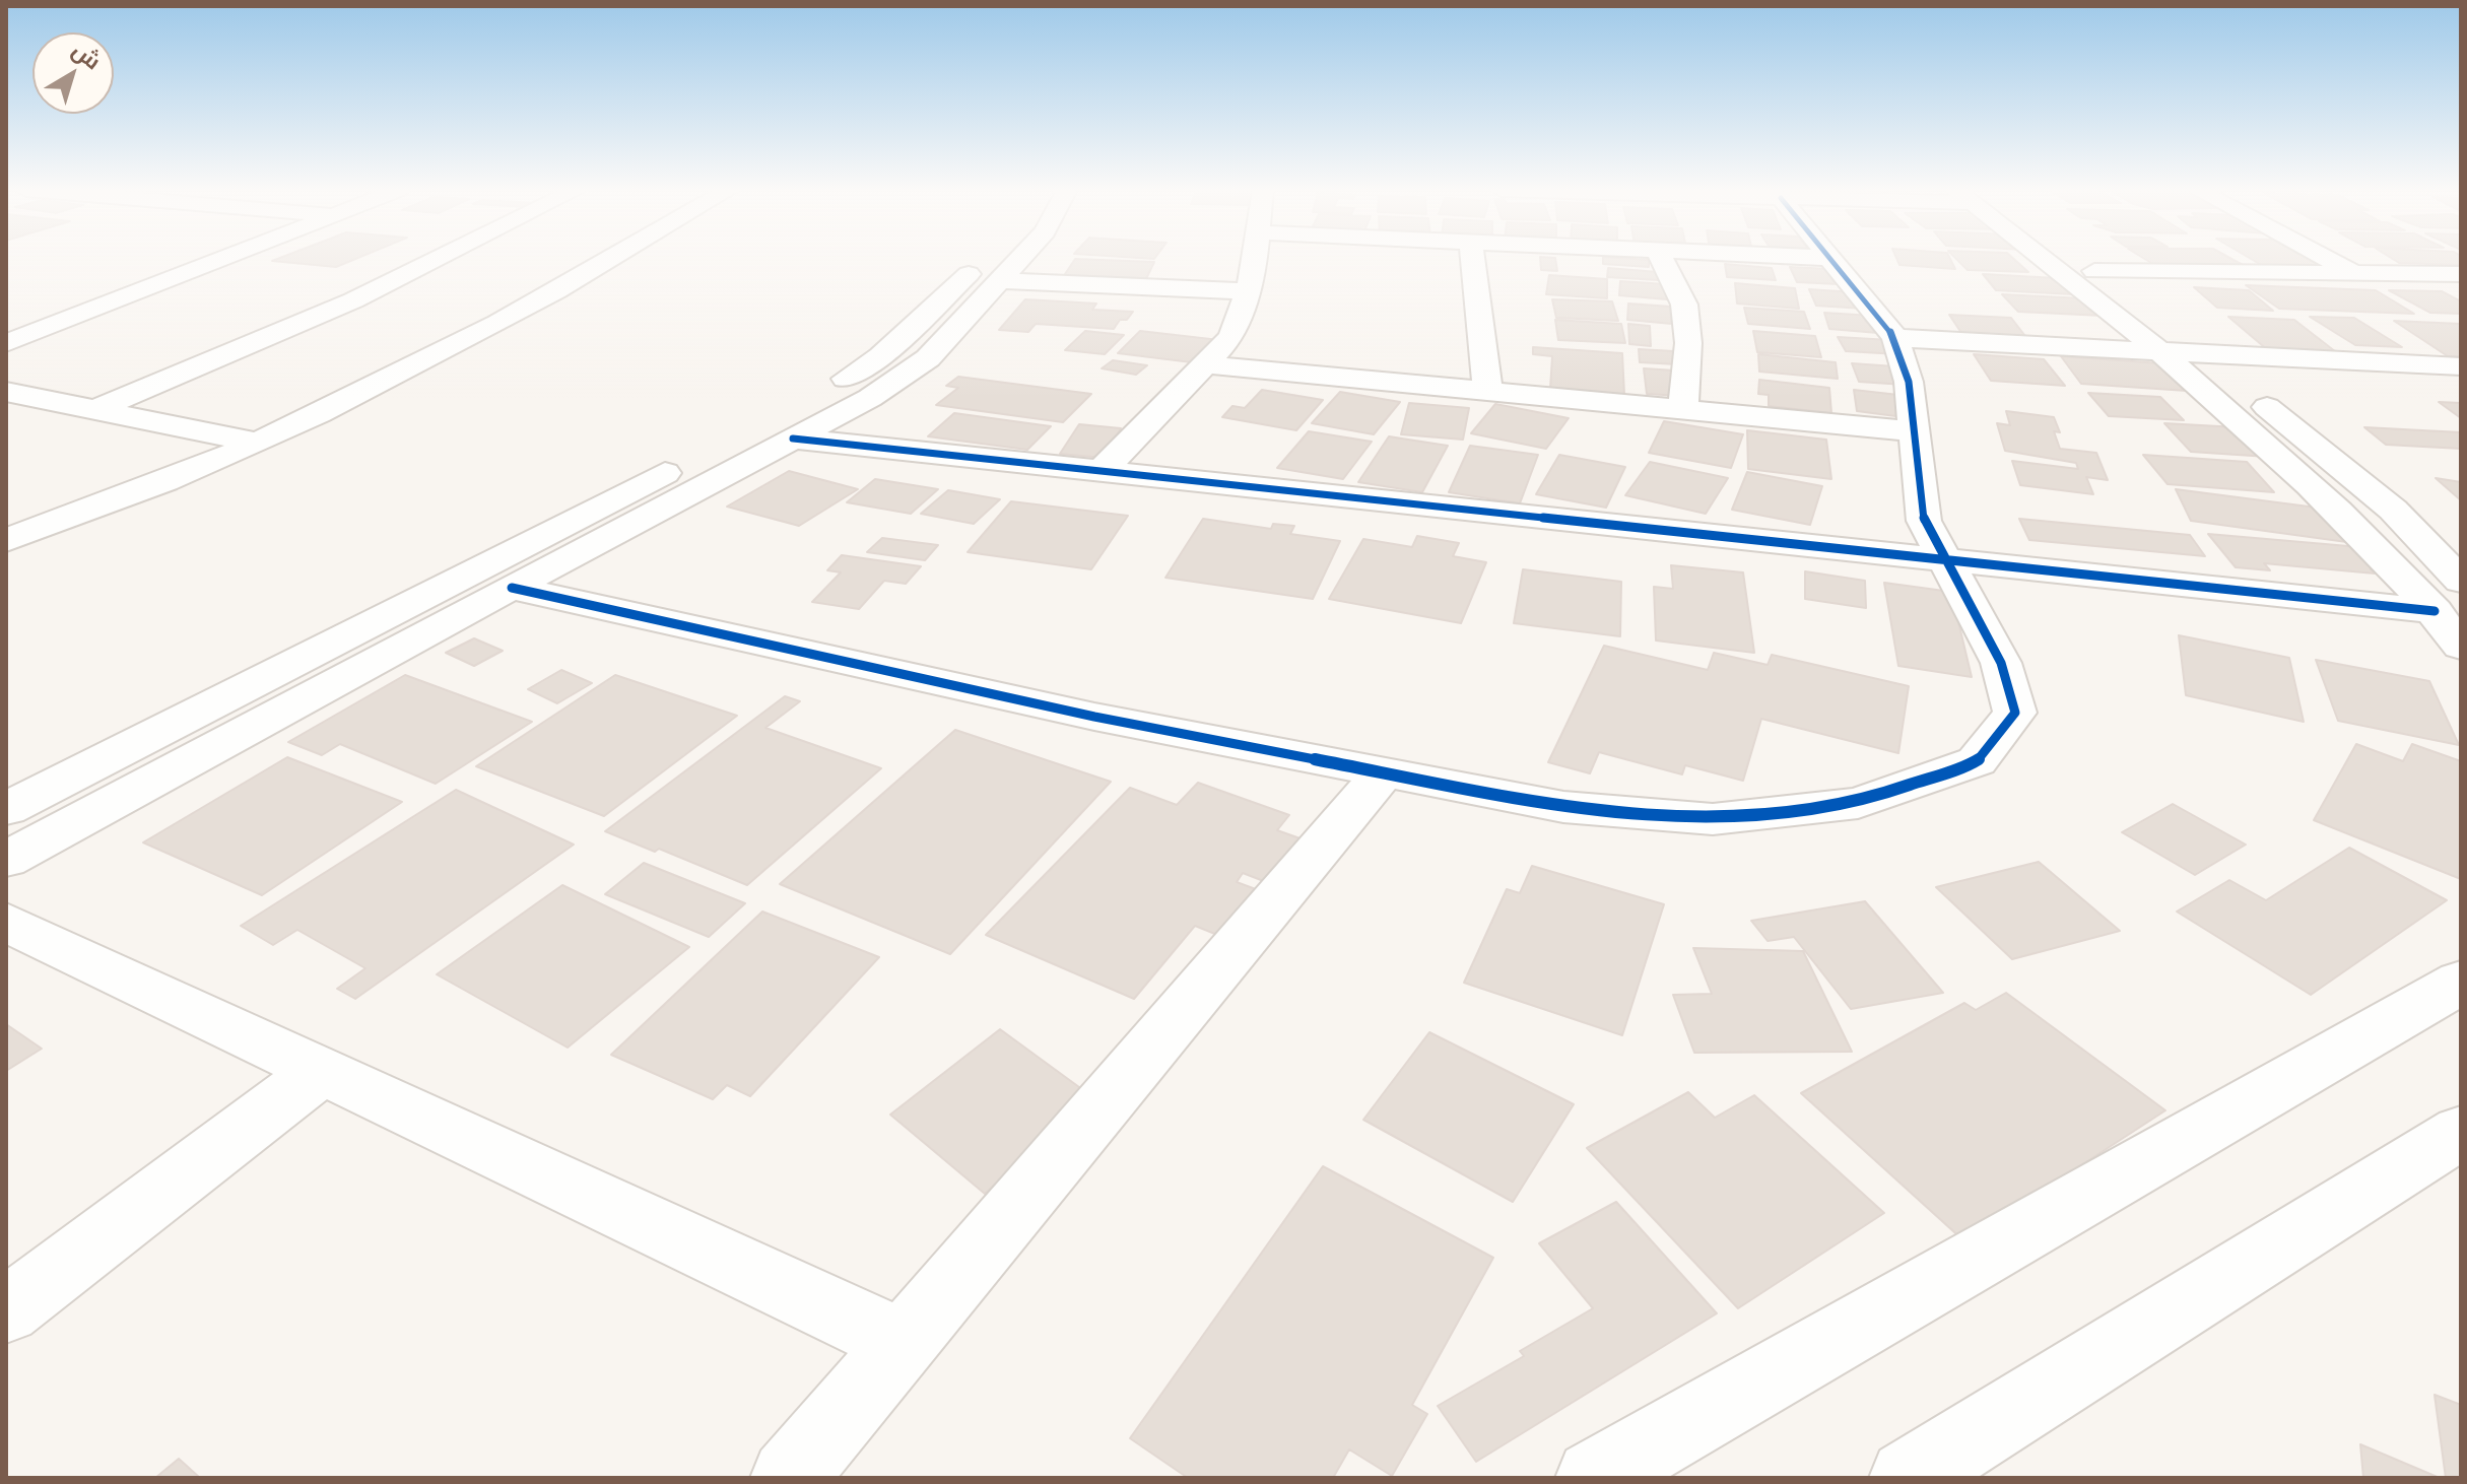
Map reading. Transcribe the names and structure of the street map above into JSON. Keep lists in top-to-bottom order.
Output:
{
  "north": "top right"
}
